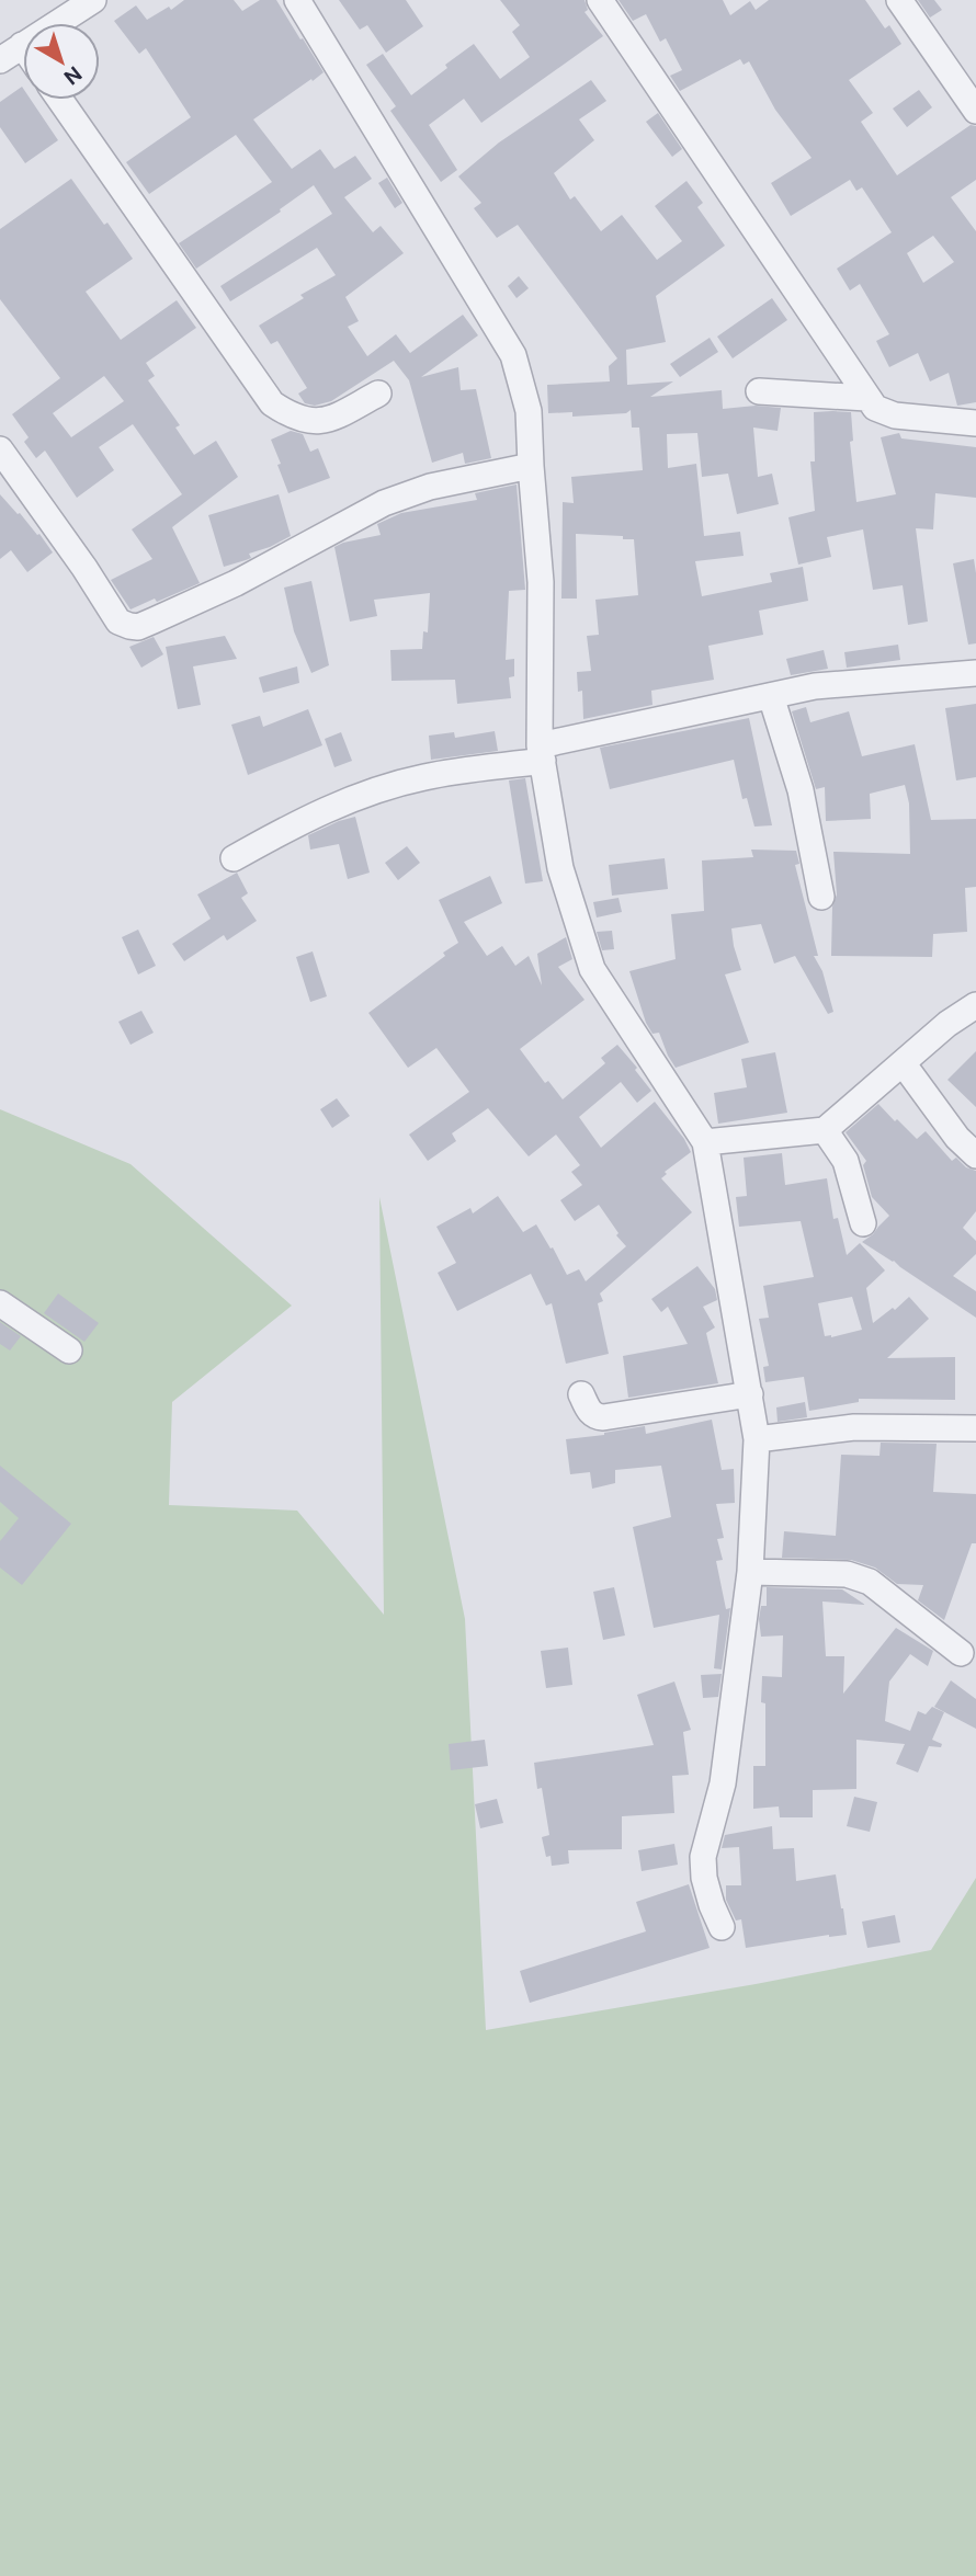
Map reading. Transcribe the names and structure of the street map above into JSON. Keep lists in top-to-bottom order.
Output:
{
  "north": "bottom right"
}
